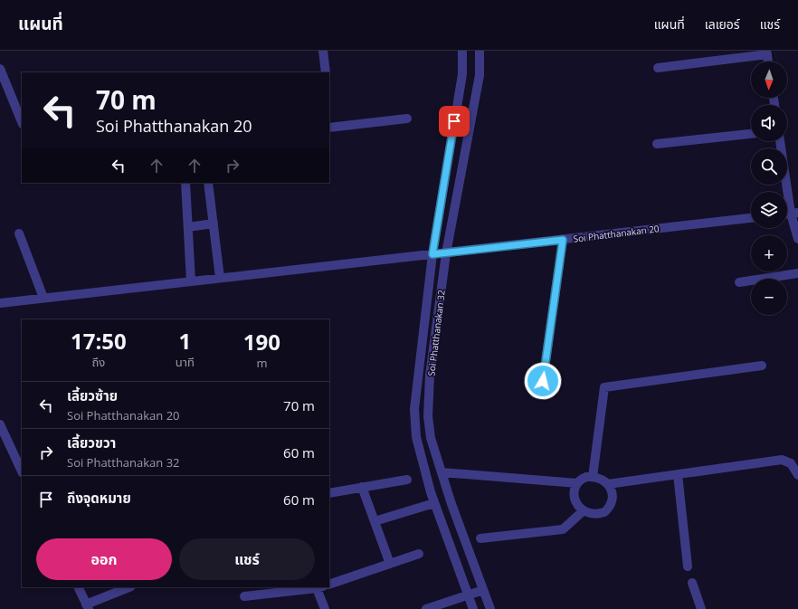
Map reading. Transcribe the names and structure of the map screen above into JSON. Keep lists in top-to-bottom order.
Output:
{
  "streets": {
    "street": ["Soi Phatthanakan 20", "Soi Phatthanakan 32"]
  },
  "crossings": [
    ["Soi Phatthanakan 20", "Soi Phatthanakan 32"]
  ],
  "north": "bottom",
  "page": {
    "header": "แผนที่",
    "nav": ["แผนที่", "เลเยอร์", "แชร์"],
    "map_buttons": ["+", "−"],
    "turn": ["70 m", "Soi Phatthanakan 20"],
    "eta": [
      "17:50",
      "ถึง",
      "1",
      "นาที",
      "190",
      "m"
    ],
    "list": [
      {
        "name": "เลี้ยวซ้าย",
        "note": "Soi Phatthanakan 20",
        "value": "70 m"
      },
      {
        "name": "เลี้ยวขวา",
        "note": "Soi Phatthanakan 32",
        "value": "60 m"
      },
      {
        "name": "ถึงจุดหมาย",
        "value": "60 m"
      }
    ],
    "buttons": ["ออก", "แชร์"]
  }
}
